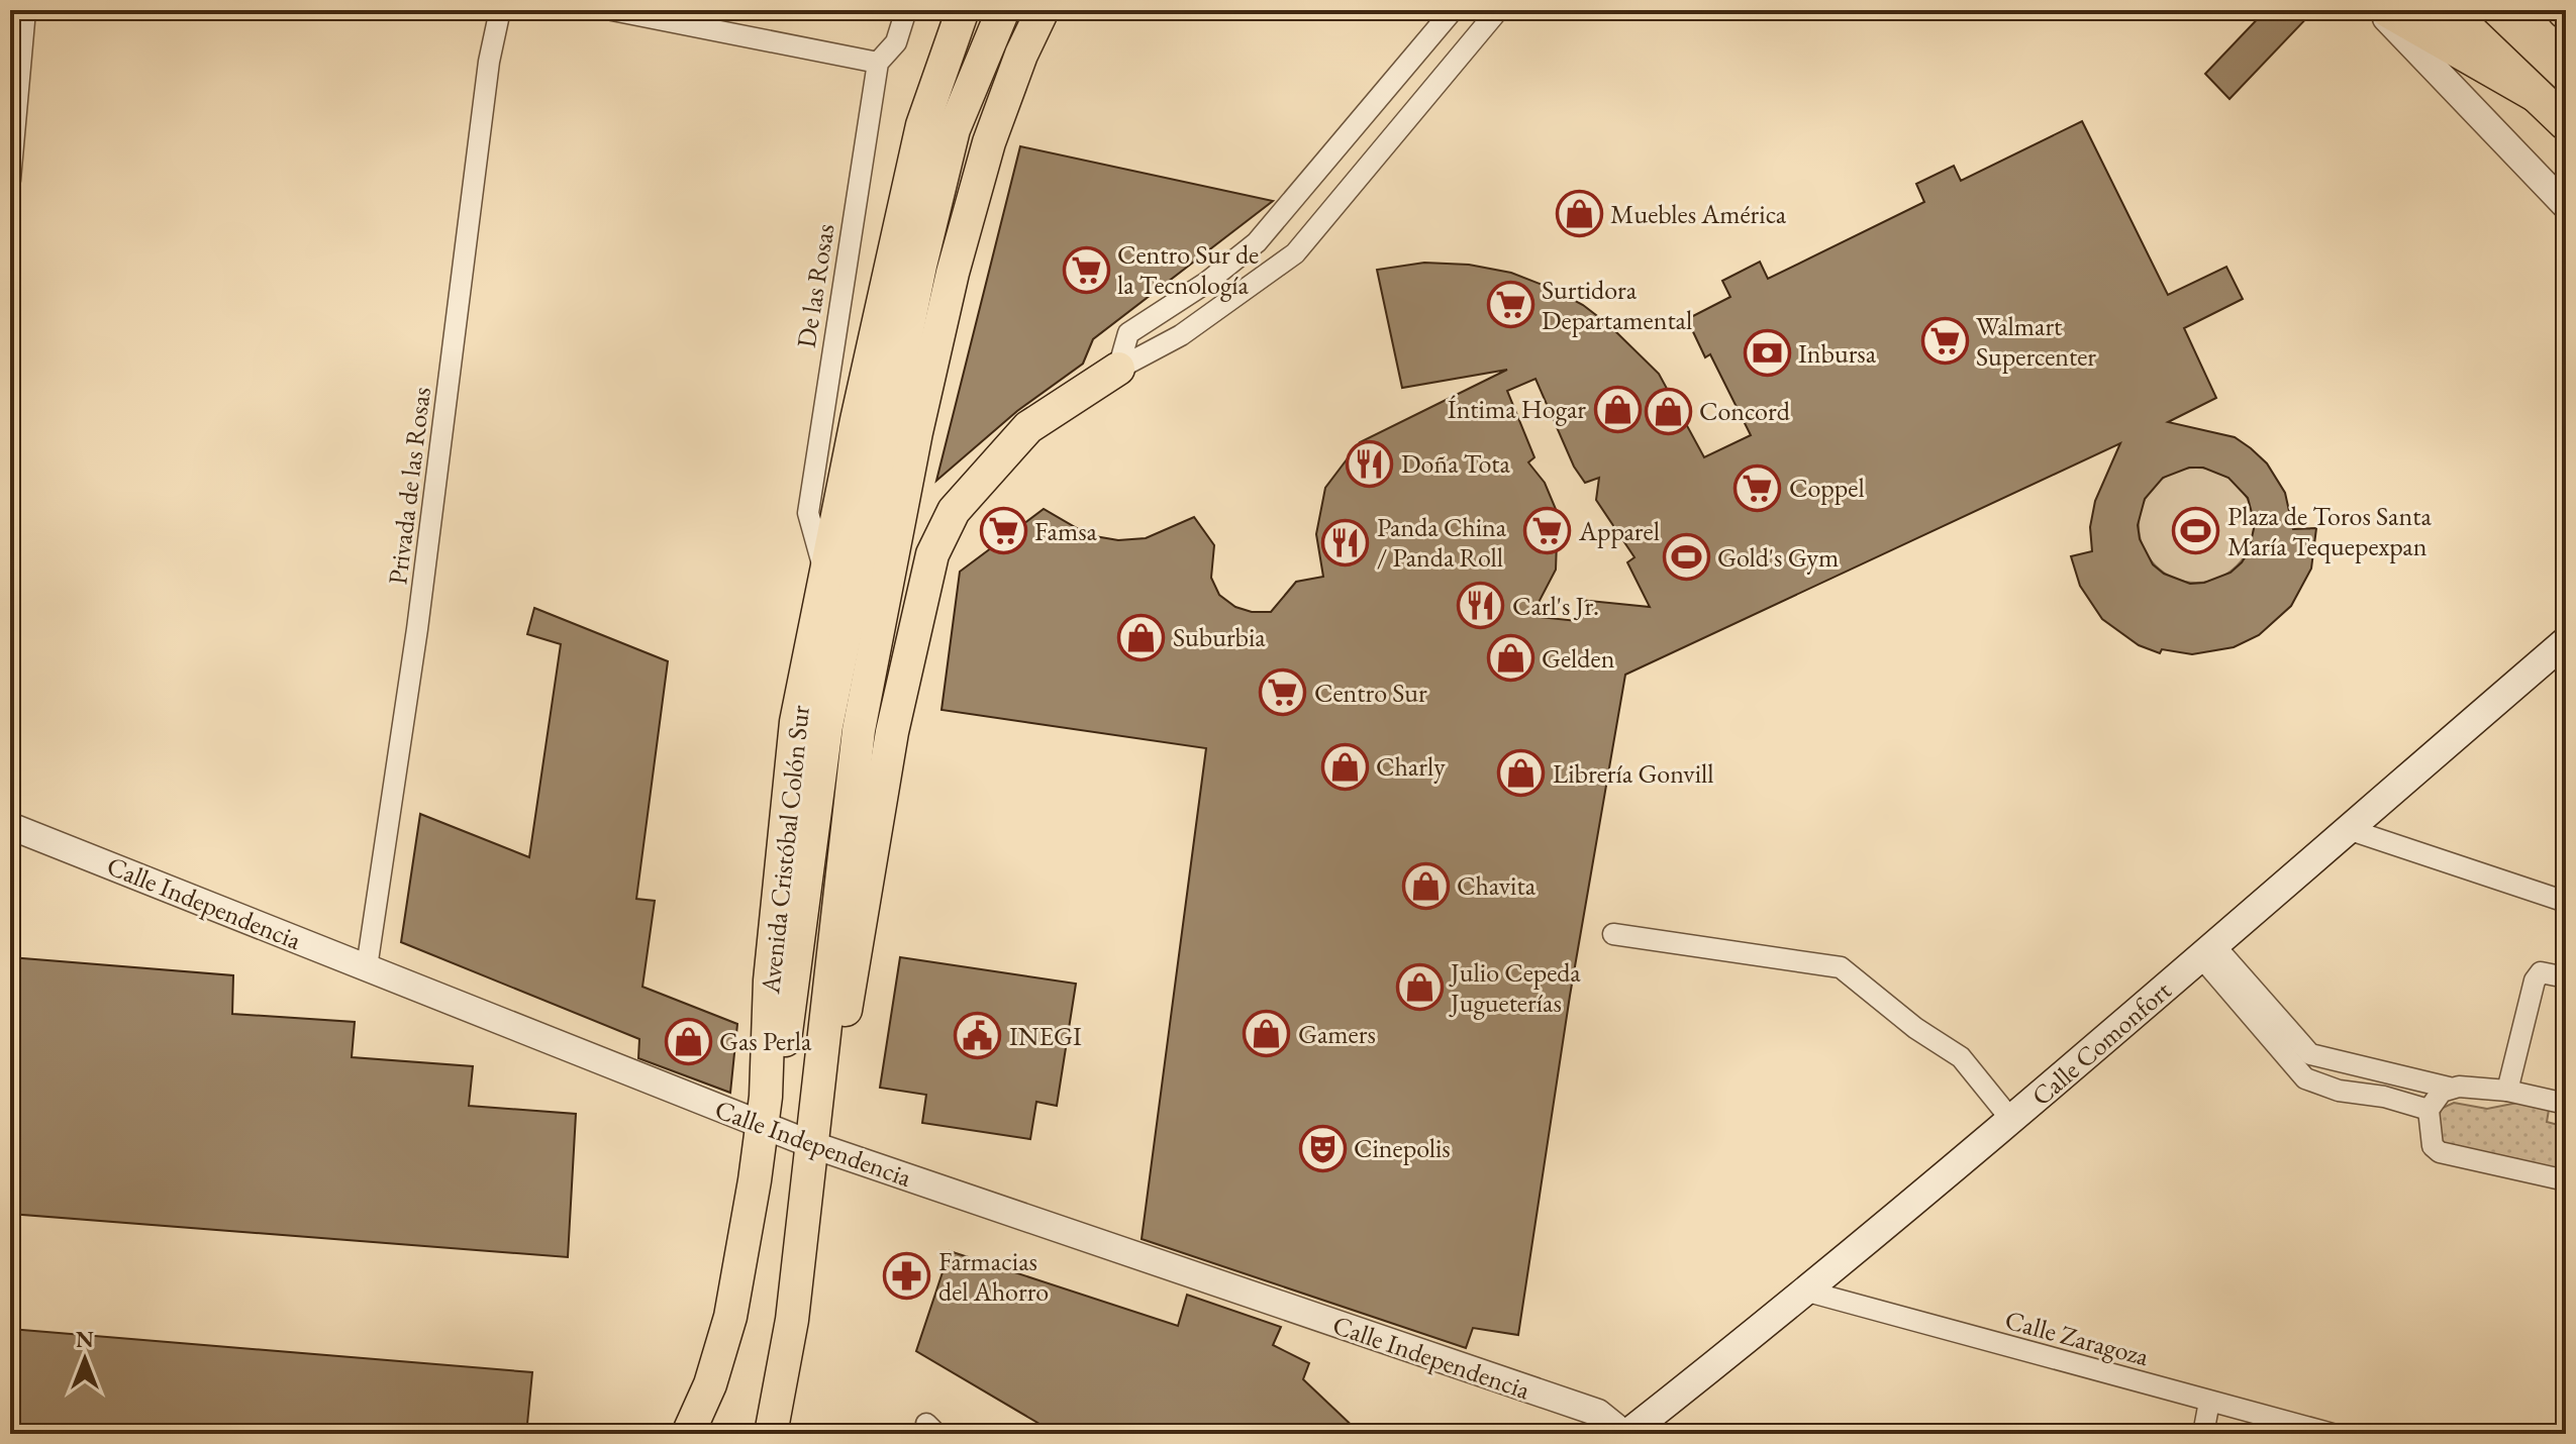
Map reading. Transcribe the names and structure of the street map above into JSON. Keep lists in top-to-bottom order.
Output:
{
  "streets": {
    "main road": ["Avenida Cristóbal Colón Sur", "Calle Comonfort"],
    "street": [
      "De las Rosas",
      "Privada de las Rosas",
      "Calle Independencia",
      "Calle Zaragoza"
    ]
  },
  "crossings": [
    ["De las Rosas", "Avenida Cristóbal Colón Sur"],
    ["Privada de las Rosas", "Calle Independencia"],
    ["Avenida Cristóbal Colón Sur", "Calle Independencia"],
    ["Calle Independencia", "Calle Comonfort"],
    ["Calle Comonfort", "Calle Zaragoza"]
  ],
  "places": {
    "shop": [
      "Muebles América",
      "Íntima Hogar",
      "Concord",
      "Suburbia",
      "Gelden",
      "Charly",
      "Librería Gonvill",
      "Chavita",
      "Julio Cepeda Jugueterías",
      "Gamers",
      "Gas Perla"
    ],
    "supermarket": [
      "Centro Sur de la Tecnología",
      "Surtidora Departamental",
      "Walmart Supercenter",
      "Coppel",
      "Famsa",
      "Apparel",
      "Centro Sur"
    ],
    "bank": ["Inbursa"],
    "restaurant": ["Doña Tota", "Panda China / Panda Roll", "Carl's Jr."],
    "sports": ["Plaza de Toros Santa María Tequepexpan", "Gold's Gym"],
    "public building": ["INEGI"],
    "theatre": ["Cinepolis"],
    "pharmacy": ["Farmacias del Ahorro"]
  },
  "north": "top"
}
